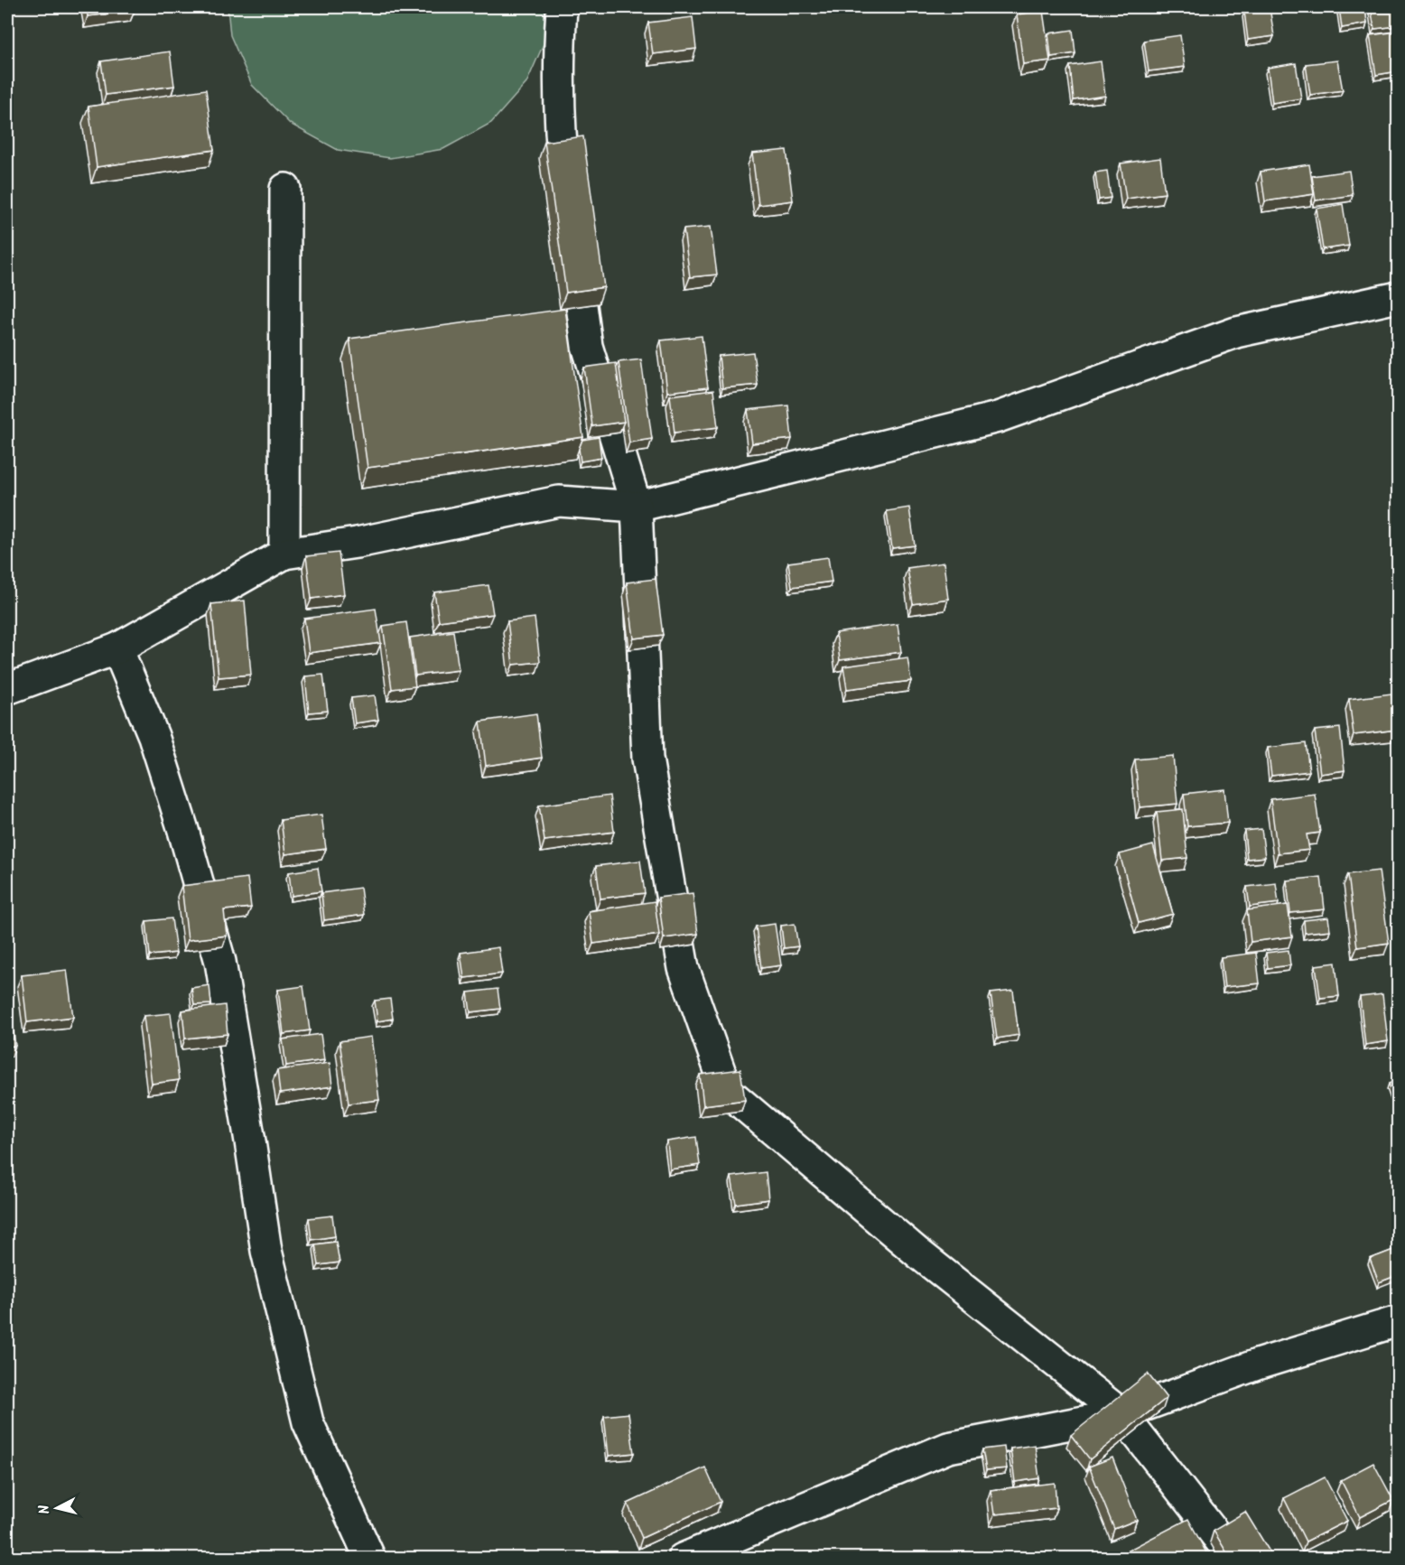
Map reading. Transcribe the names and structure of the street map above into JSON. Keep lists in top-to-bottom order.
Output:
{
  "north": "left"
}
